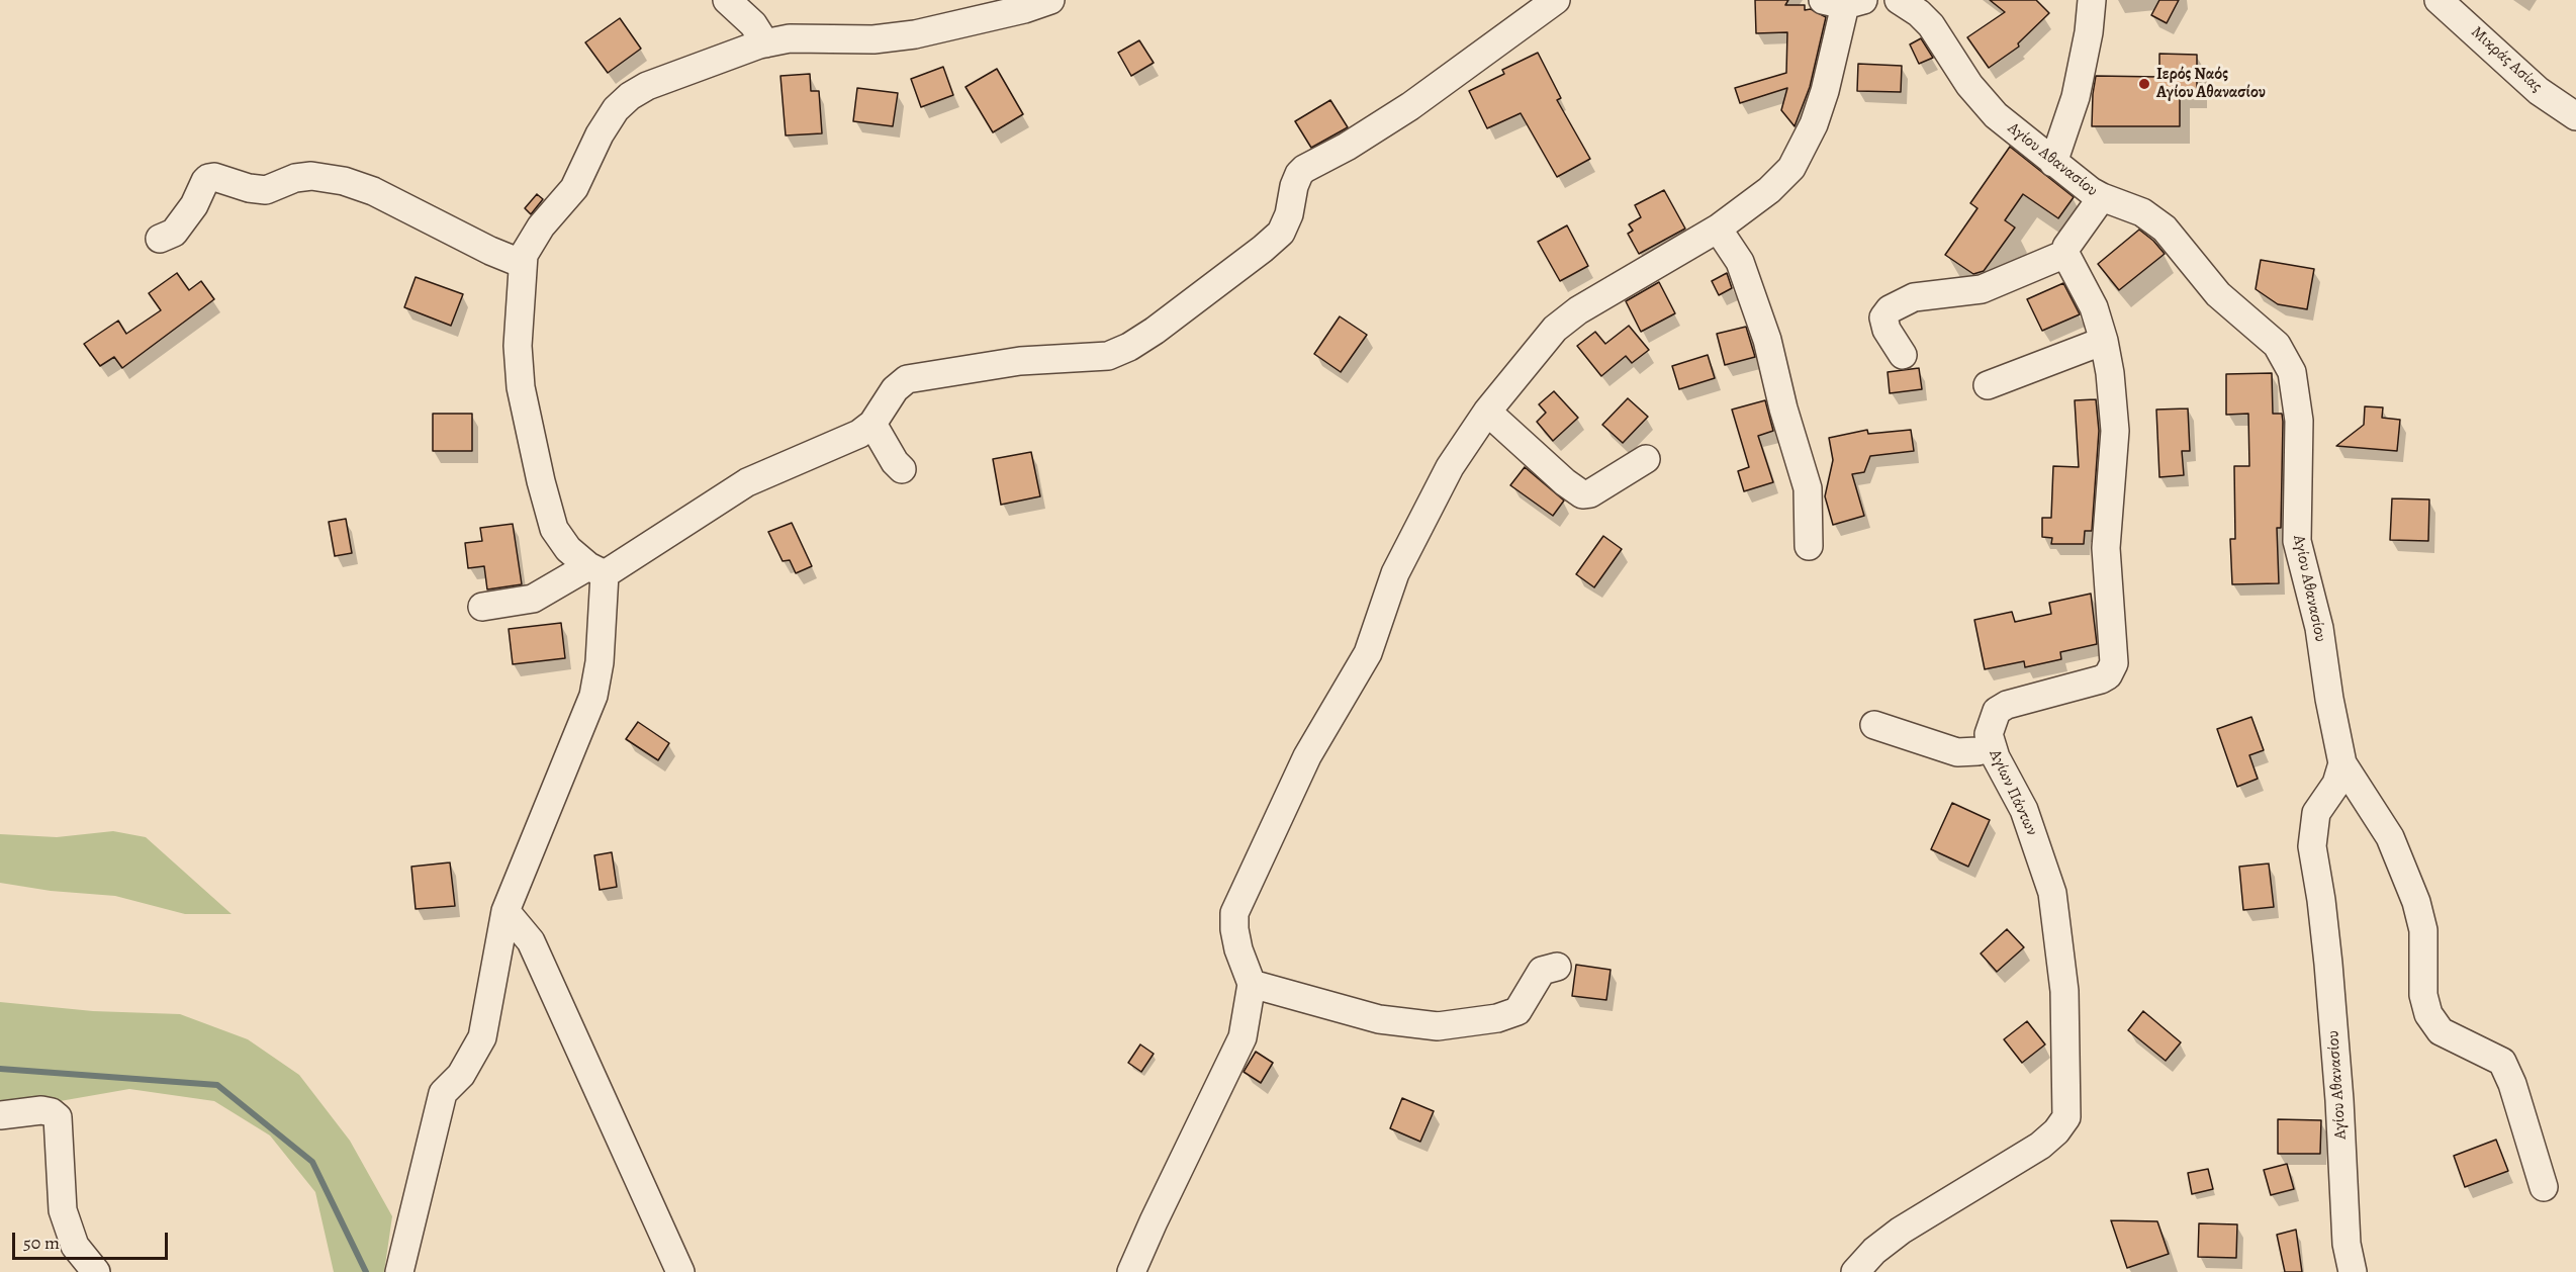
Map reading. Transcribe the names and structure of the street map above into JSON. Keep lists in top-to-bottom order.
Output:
{
  "streets": {
    "street": ["Μικράς Ασίας", "Αγίου Αθανασίου", "Αγίων Πάντων"]
  },
  "places": ["Ιερός Ναός Αγίου Αθανασίου"],
  "scale_bar": "50 m"
}
